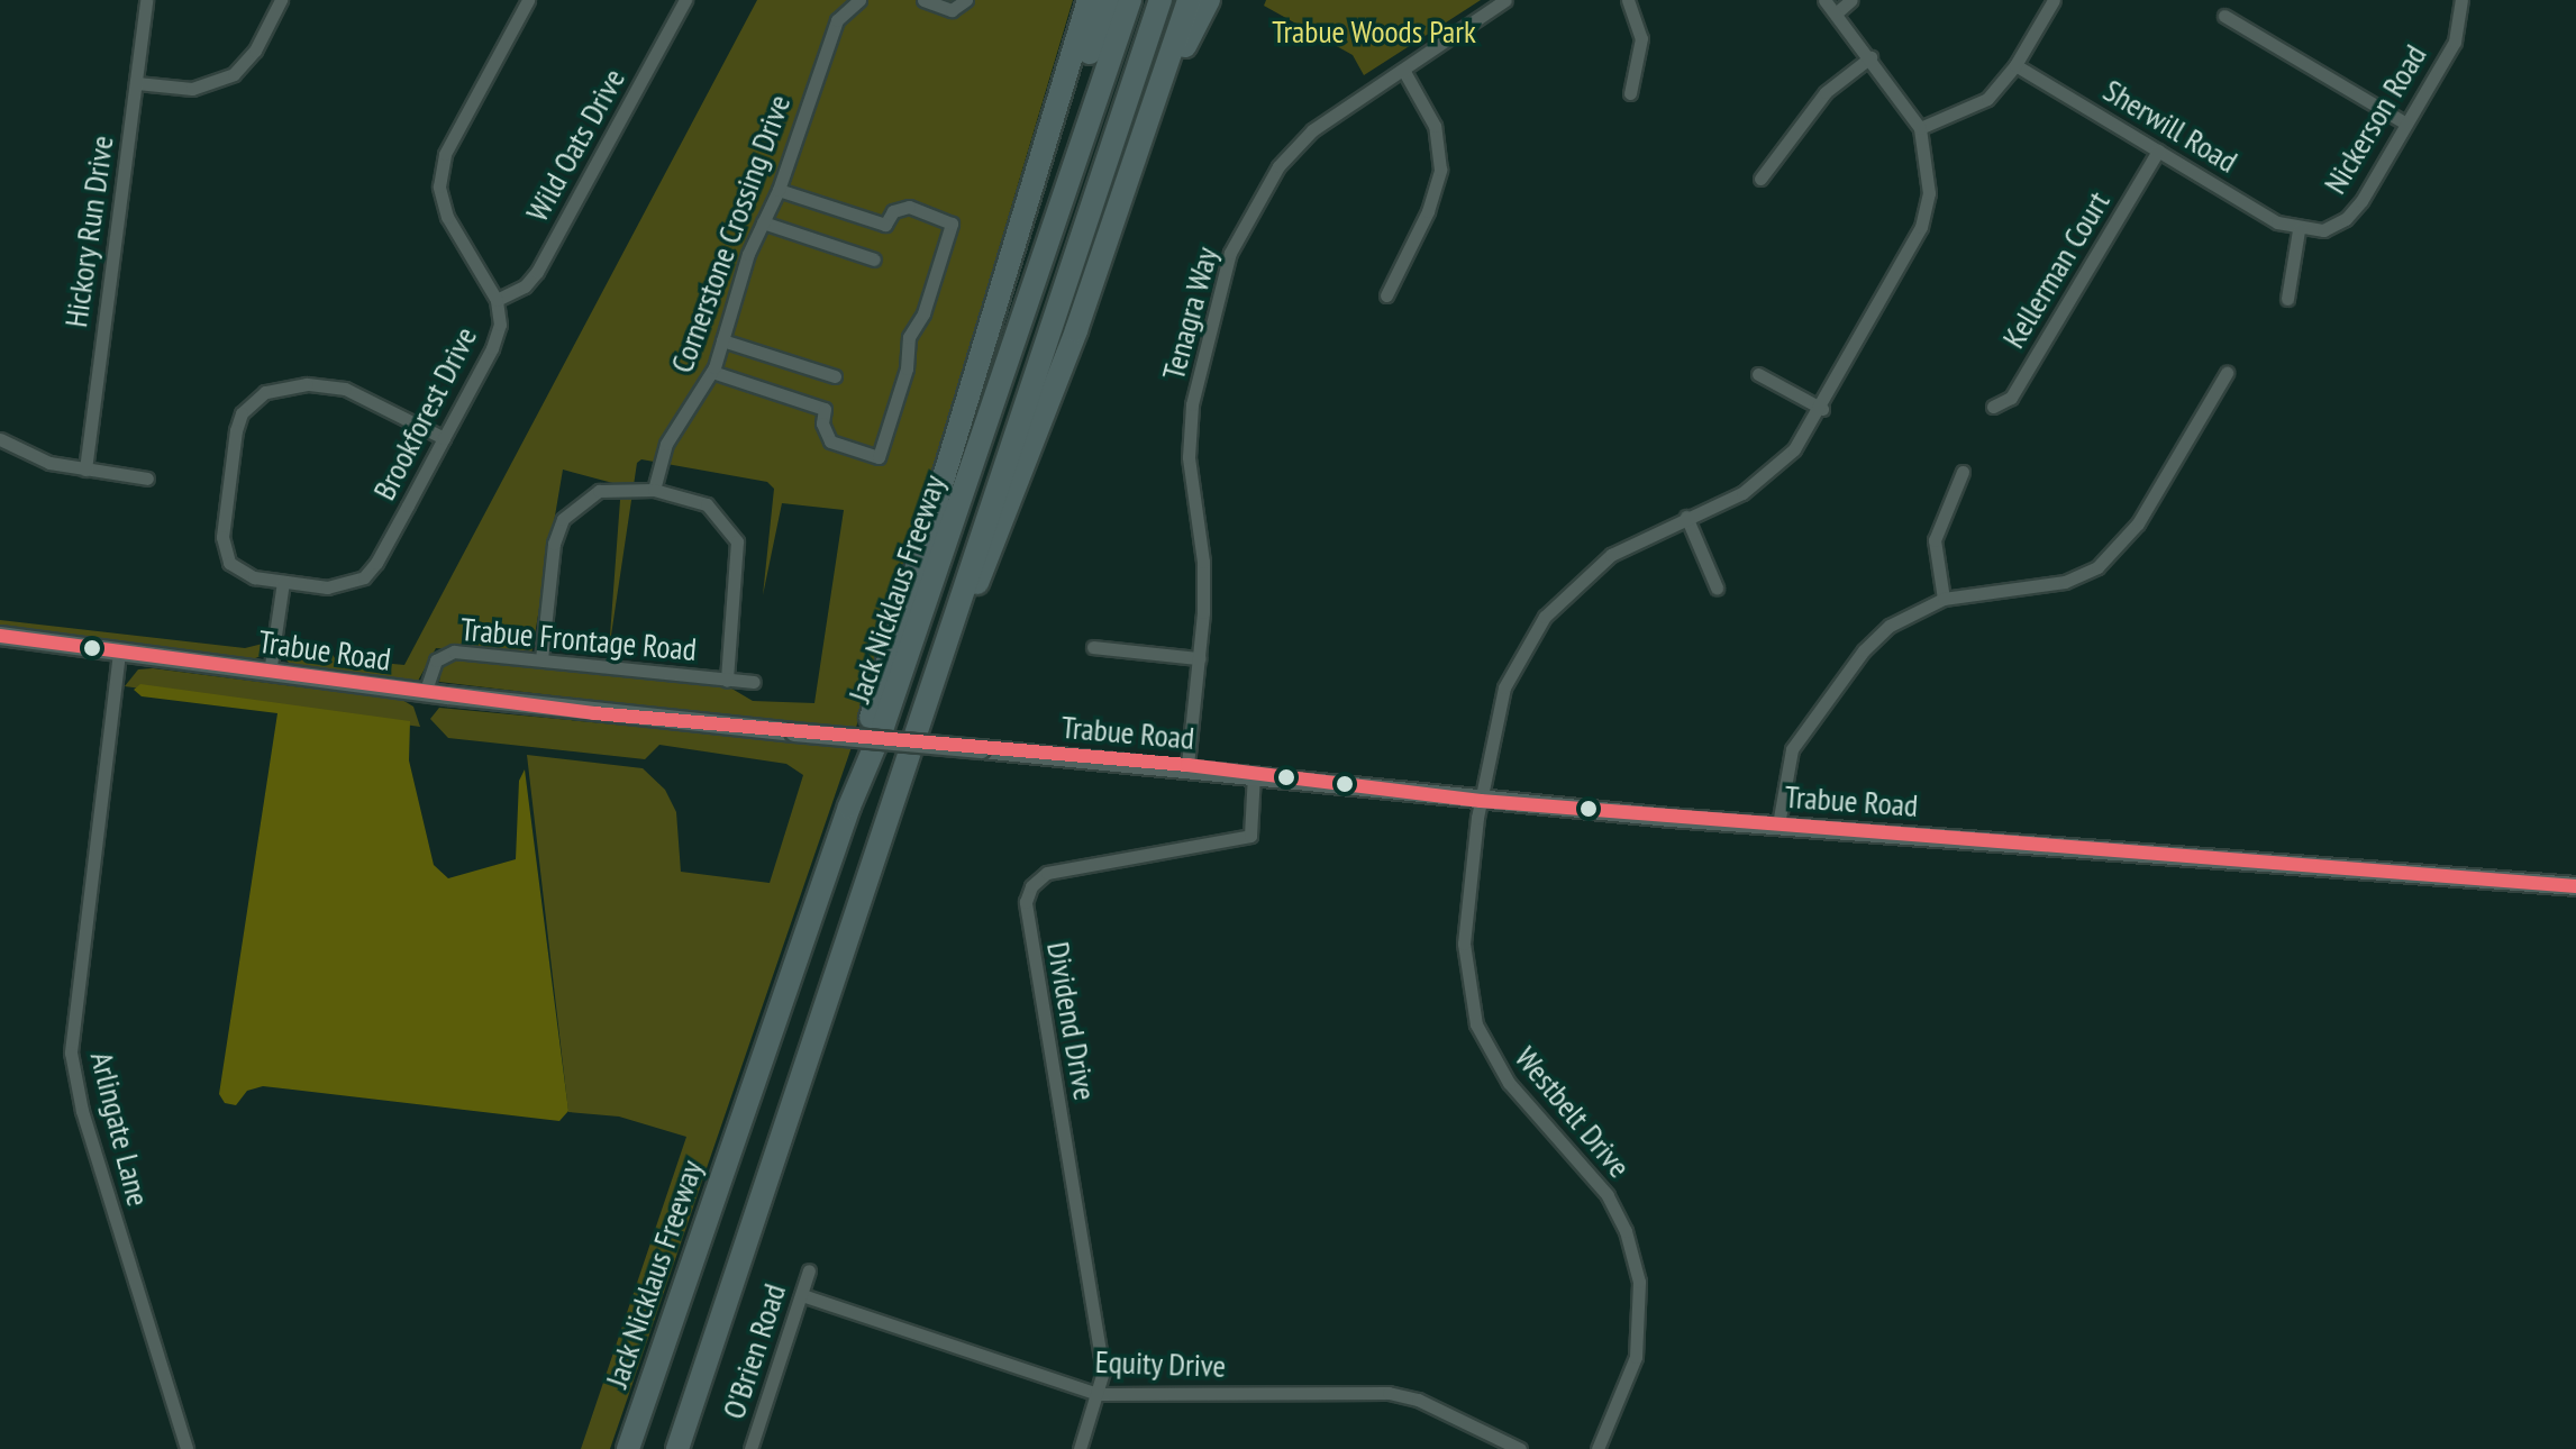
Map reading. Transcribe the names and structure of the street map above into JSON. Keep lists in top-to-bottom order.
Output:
{
  "streets": {
    "highway": ["Jack Nicklaus Freeway"],
    "main road": ["Trabue Road"],
    "street": [
      "Nickerson Road",
      "Sherwill Road",
      "Wild Oats Drive",
      "Hickory Run Drive",
      "Cornerstone Crossing Drive",
      "Kellerman Court",
      "Tenagra Way",
      "Brookforest Drive",
      "Trabue Frontage Road",
      "Dividend Drive",
      "Westbelt Drive",
      "Arlingate Lane",
      "O'Brien Road",
      "Equity Drive"
    ]
  },
  "crossings": [
    ["Nickerson Road", "Sherwill Road"],
    ["Sherwill Road", "Kellerman Court"],
    ["Wild Oats Drive", "Brookforest Drive"],
    ["Cornerstone Crossing Drive", "Trabue Frontage Road"],
    ["Tenagra Way", "Trabue Road"],
    ["Trabue Frontage Road", "Trabue Road"],
    ["Trabue Road", "Dividend Drive"],
    ["Trabue Road", "Westbelt Drive"],
    ["Trabue Road", "Arlingate Lane"],
    ["Dividend Drive", "Equity Drive"],
    ["O'Brien Road", "Equity Drive"]
  ],
  "parks": ["Trabue Woods Park"]
}
